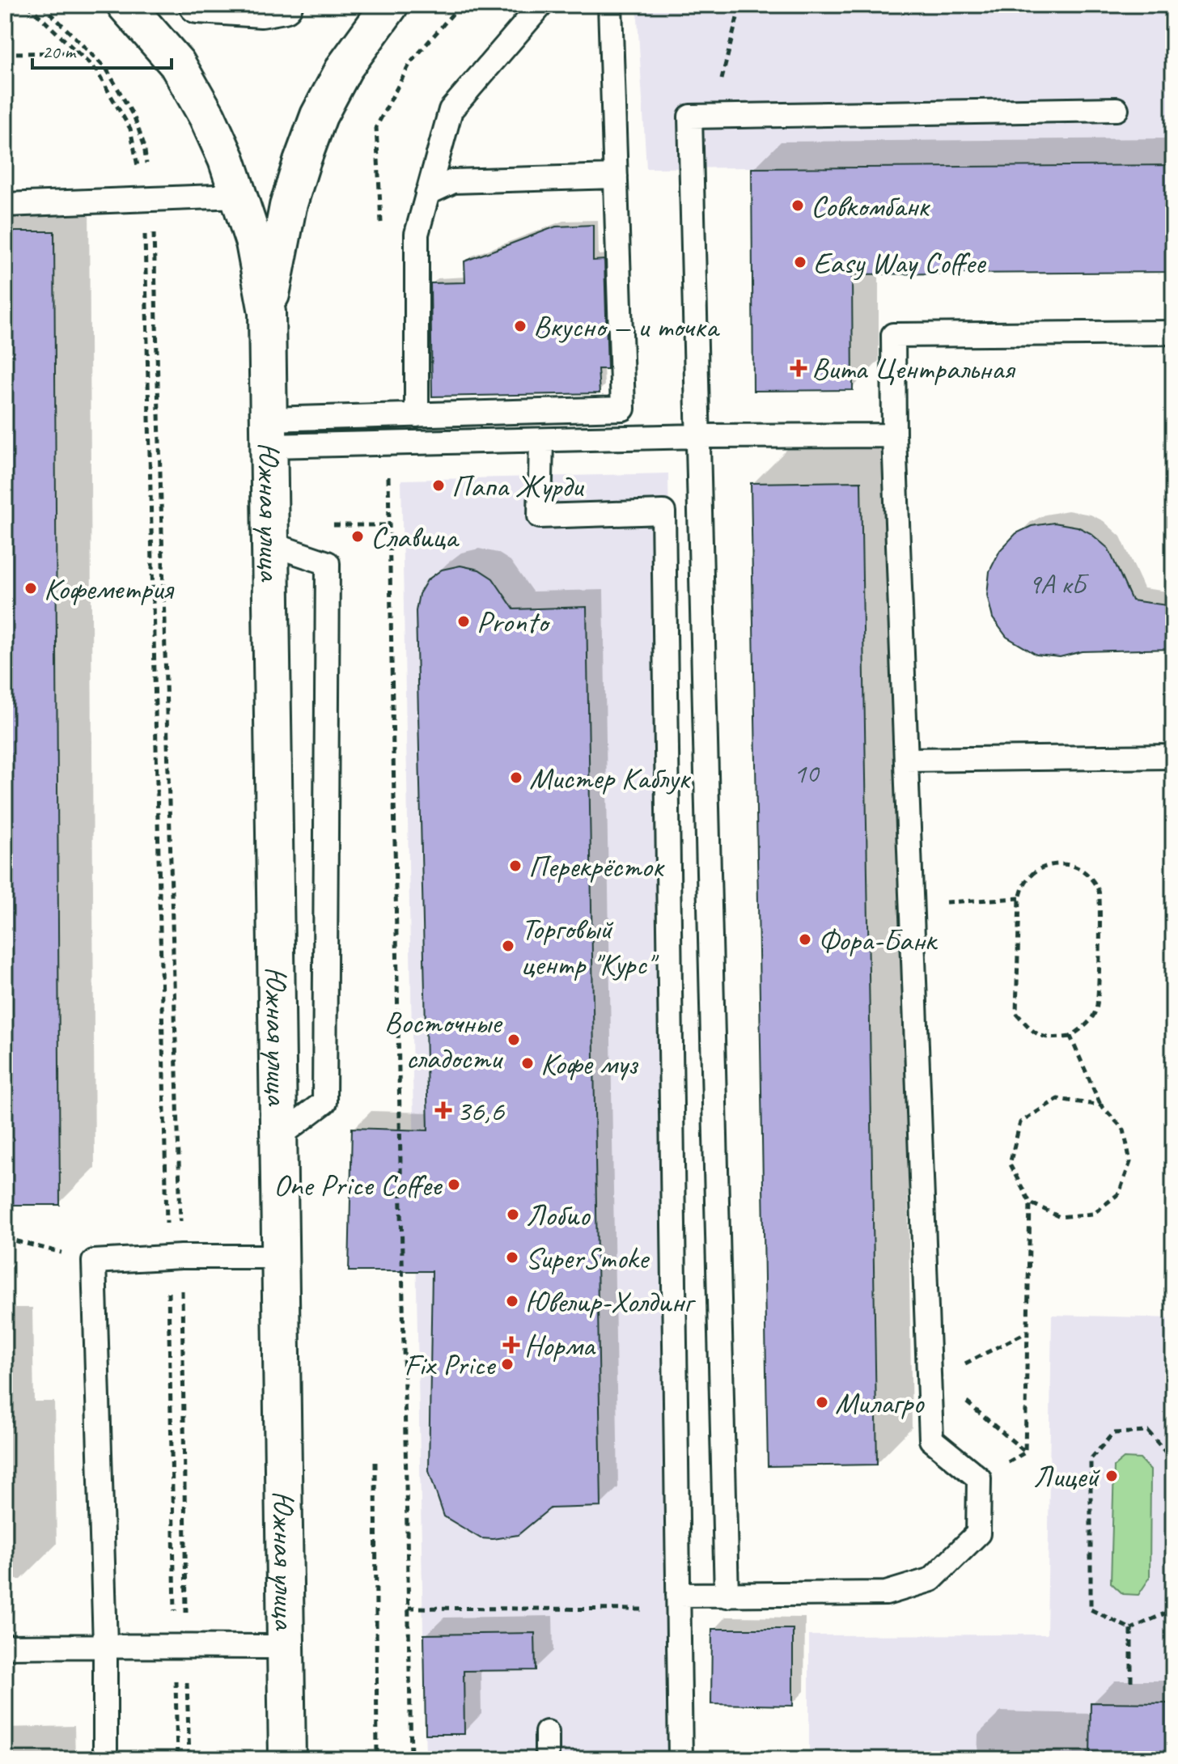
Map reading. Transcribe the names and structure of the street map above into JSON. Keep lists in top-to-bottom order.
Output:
{
  "streets": {
    "street": ["Южная улица"]
  },
  "places": {
    "other": [
      "Совкомбанк",
      "Easy Way Coffee",
      "Вкусно — и точка",
      "Папа Журди",
      "Славица",
      "Кофеметрия",
      "Pronto",
      "Мистер Каблук",
      "Перекрёсток",
      "Фора-Банк",
      "Торговый центр \"Курс\"",
      "Восточные сладости",
      "Кофе муз",
      "One Price Coffee",
      "Лобио",
      "SuperSmoke",
      "Ювелир-Холдинг",
      "Fix Price",
      "Милагро",
      "Лицей"
    ],
    "health": ["Вита Центральная", "36,6", "Норма"]
  },
  "house_numbers": ["9А кБ", "10"],
  "scale_bar": "20 m"
}
